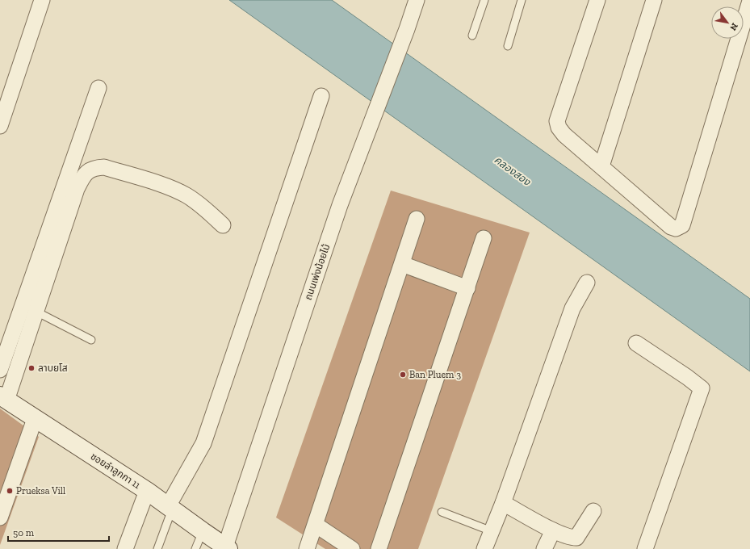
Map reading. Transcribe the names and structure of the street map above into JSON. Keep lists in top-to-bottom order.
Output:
{
  "streets": {
    "street": ["ถนนเพ่งน้อยไม้", "ซอยลำลูกกา 11"]
  },
  "crossings": [
    ["ถนนเพ่งน้อยไม้", "ซอยลำลูกกา 11"]
  ],
  "water": ["คลองสอง"],
  "places": ["ลาบยโส", "Ban Pluem 3", "Prueksa Vill"],
  "scale_bar": "50 m",
  "north": "bottom right"
}
